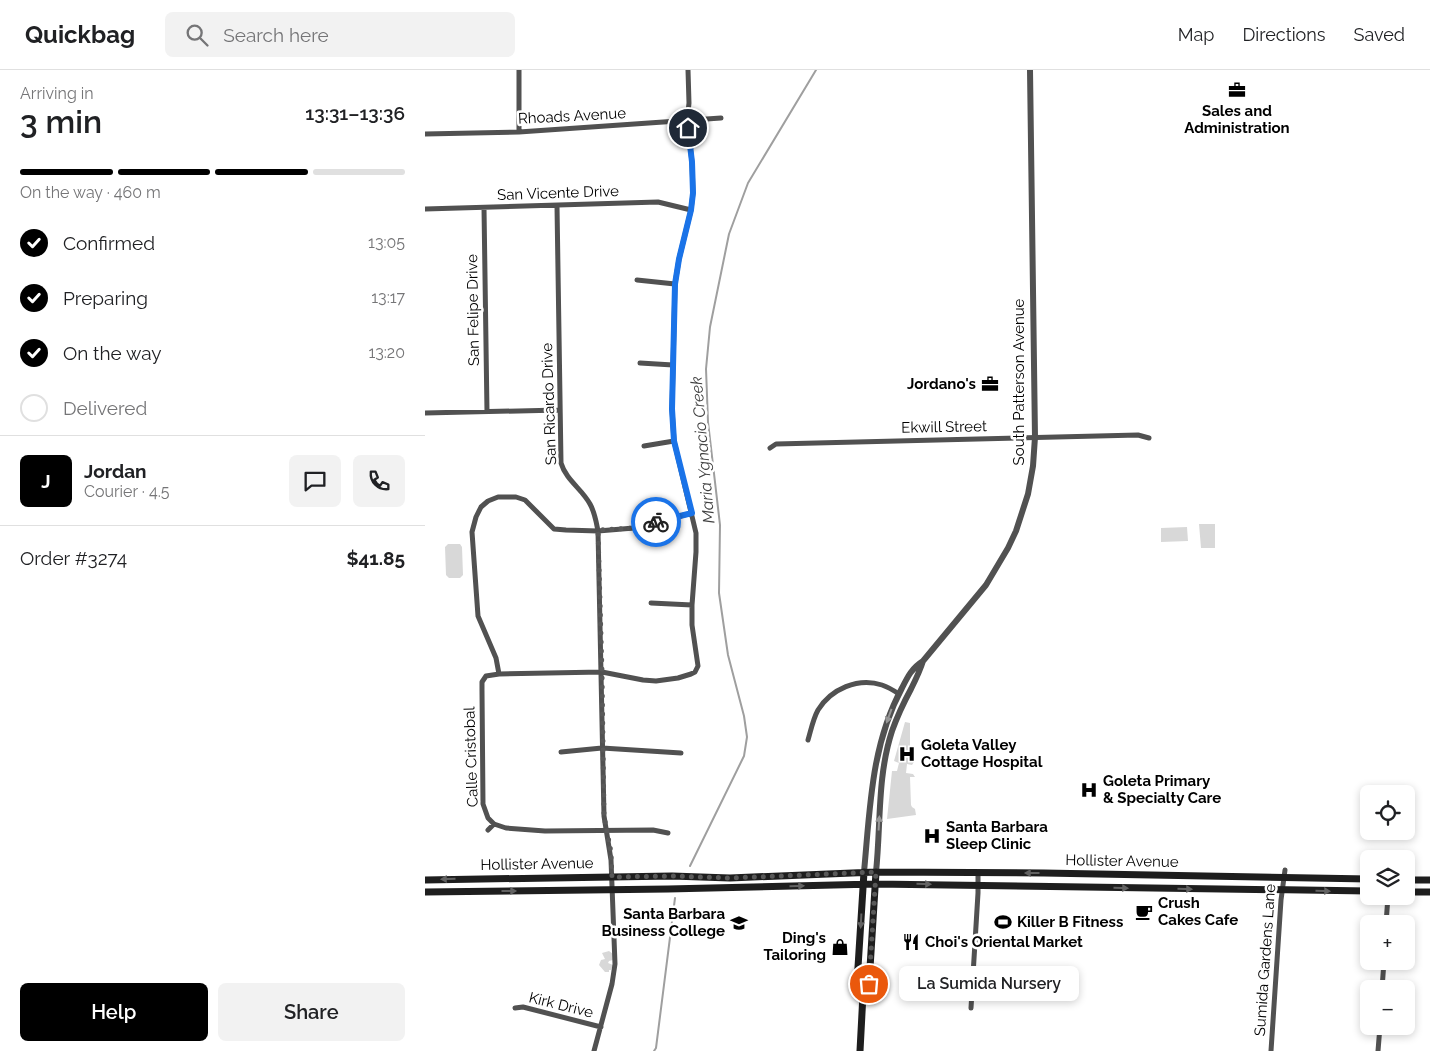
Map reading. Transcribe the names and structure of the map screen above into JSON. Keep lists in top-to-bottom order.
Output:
{
  "streets": {
    "main road": ["South Patterson Avenue", "Hollister Avenue"],
    "street": [
      "Rhoads Avenue",
      "San Vicente Drive",
      "San Felipe Drive",
      "San Ricardo Drive",
      "Ekwill Street",
      "Calle Cristobal",
      "Sumida Gardens Lane",
      "Kirk Drive"
    ]
  },
  "crossings": [
    ["San Vicente Drive", "San Felipe Drive"],
    ["San Vicente Drive", "San Ricardo Drive"],
    ["South Patterson Avenue", "Ekwill Street"],
    ["South Patterson Avenue", "Hollister Avenue"],
    ["San Ricardo Drive", "Calle Cristobal"],
    ["San Ricardo Drive", "Hollister Avenue"],
    ["San Ricardo Drive", "Kirk Drive"],
    ["Hollister Avenue", "Sumida Gardens Lane"]
  ],
  "water": ["Maria Ygnacio Creek"],
  "places": {
    "office": ["Sales and Administration", "Jordano's"],
    "hospital": ["Goleta Valley Cottage Hospital", "Goleta Primary & Specialty Care", "Santa Barbara Sleep Clinic"],
    "cafe": ["Crush Cakes Cafe"],
    "sports": ["Killer B Fitness"],
    "school or university": ["Santa Barbara Business College"],
    "restaurant": ["Choi's Oriental Market"],
    "shop": ["Ding's Tailoring"],
    "other": ["La Sumida Nursery"]
  },
  "page": {
    "header": "Quickbag",
    "search": "Search here",
    "nav": ["Map", "Directions", "Saved"],
    "heading": ["3 min", "Arriving in", "13:31–13:36"],
    "panel": [
      "Jordan",
      "Courier · 4.5",
      "Order #3274",
      "$41.85"
    ],
    "bar": "On the way · 460 m",
    "list": [
      ["Confirmed", "13:05"],
      ["Preparing", "13:17"],
      ["On the way", "13:20"],
      "Delivered"
    ],
    "round": "J",
    "map_buttons": ["+", "−"],
    "bubble": "La Sumida Nursery",
    "buttons": ["Help", "Share"]
  }
}
